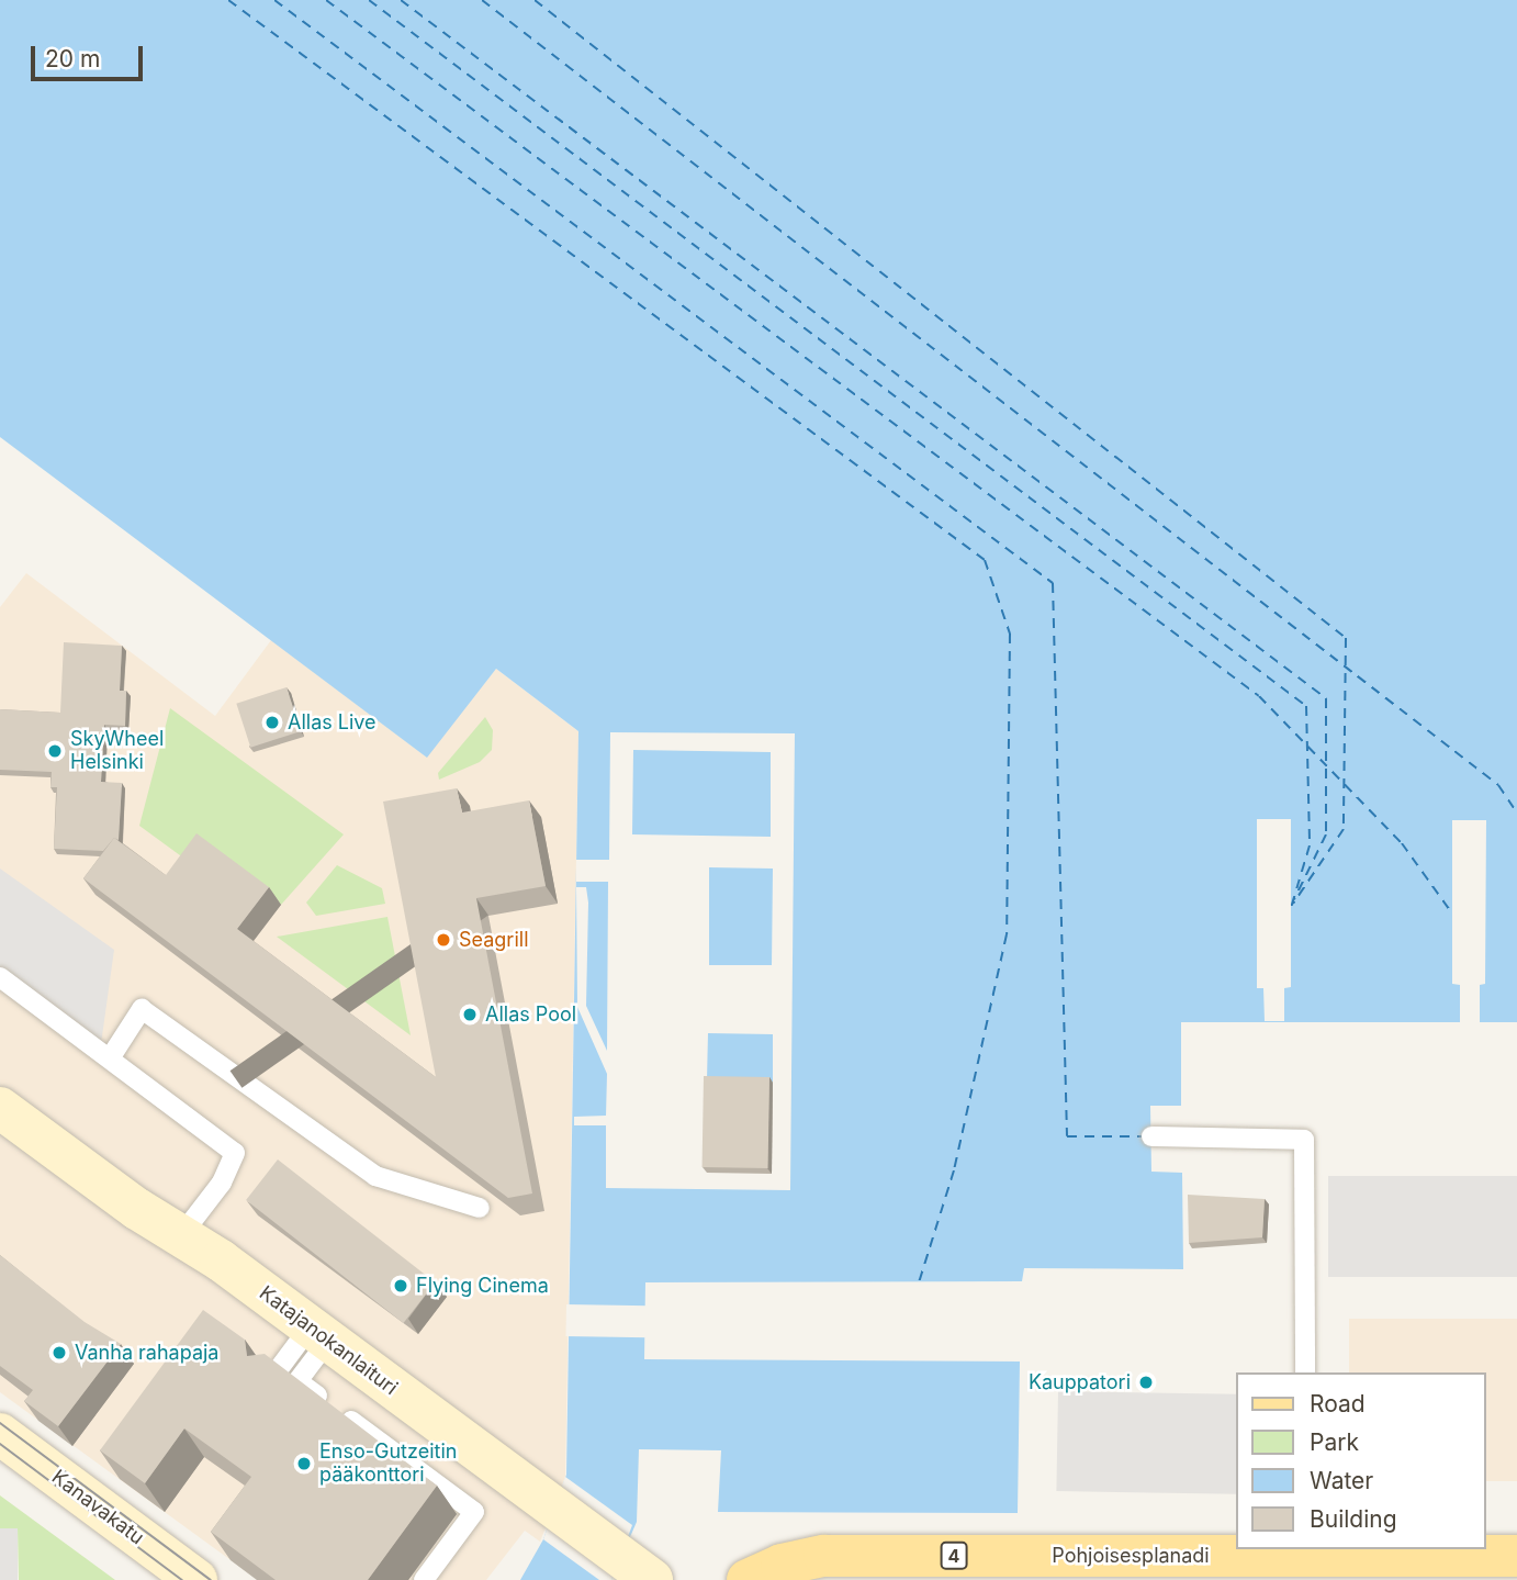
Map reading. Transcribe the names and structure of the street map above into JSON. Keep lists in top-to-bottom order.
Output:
{
  "streets": {
    "main road": [
      "Katajanokanlaituri",
      "Kanavakatu",
      "4",
      "Pohjoisesplanadi"
    ]
  },
  "places": [
    "Allas Live",
    "SkyWheel Helsinki",
    "Seagrill",
    "Allas Pool",
    "Flying Cinema",
    "Vanha rahapaja",
    "Kauppatori",
    "Enso-Gutzeitin pääkonttori"
  ],
  "legend": [
    "Road",
    "Park",
    "Water",
    "Building"
  ],
  "scale_bar": "20 m"
}
